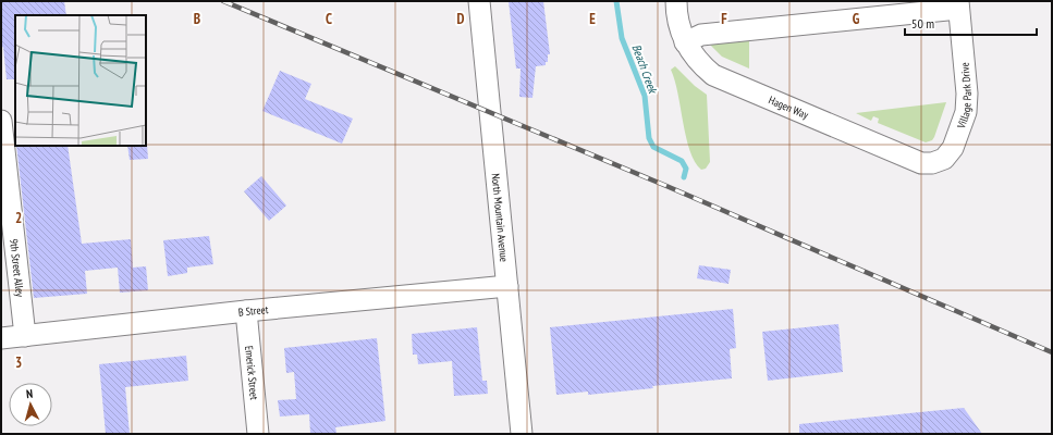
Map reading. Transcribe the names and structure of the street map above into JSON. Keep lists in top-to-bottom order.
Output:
{
  "streets": {
    "street": [
      "Village Park Drive",
      "Hagen Way",
      "North Mountain Avenue",
      "9th Street Alley",
      "B Street",
      "Emerick Street"
    ]
  },
  "crossings": [
    ["Village Park Drive", "Hagen Way"],
    ["North Mountain Avenue", "B Street"],
    ["9th Street Alley", "B Street"],
    ["B Street", "Emerick Street"]
  ],
  "water": ["Beach Creek"],
  "scale_bar": "50 m",
  "north": "top",
  "grid": {
    "columns": [
      "B",
      "C",
      "D",
      "E",
      "F",
      "G"
    ],
    "rows": ["2", "3"]
  }
}
